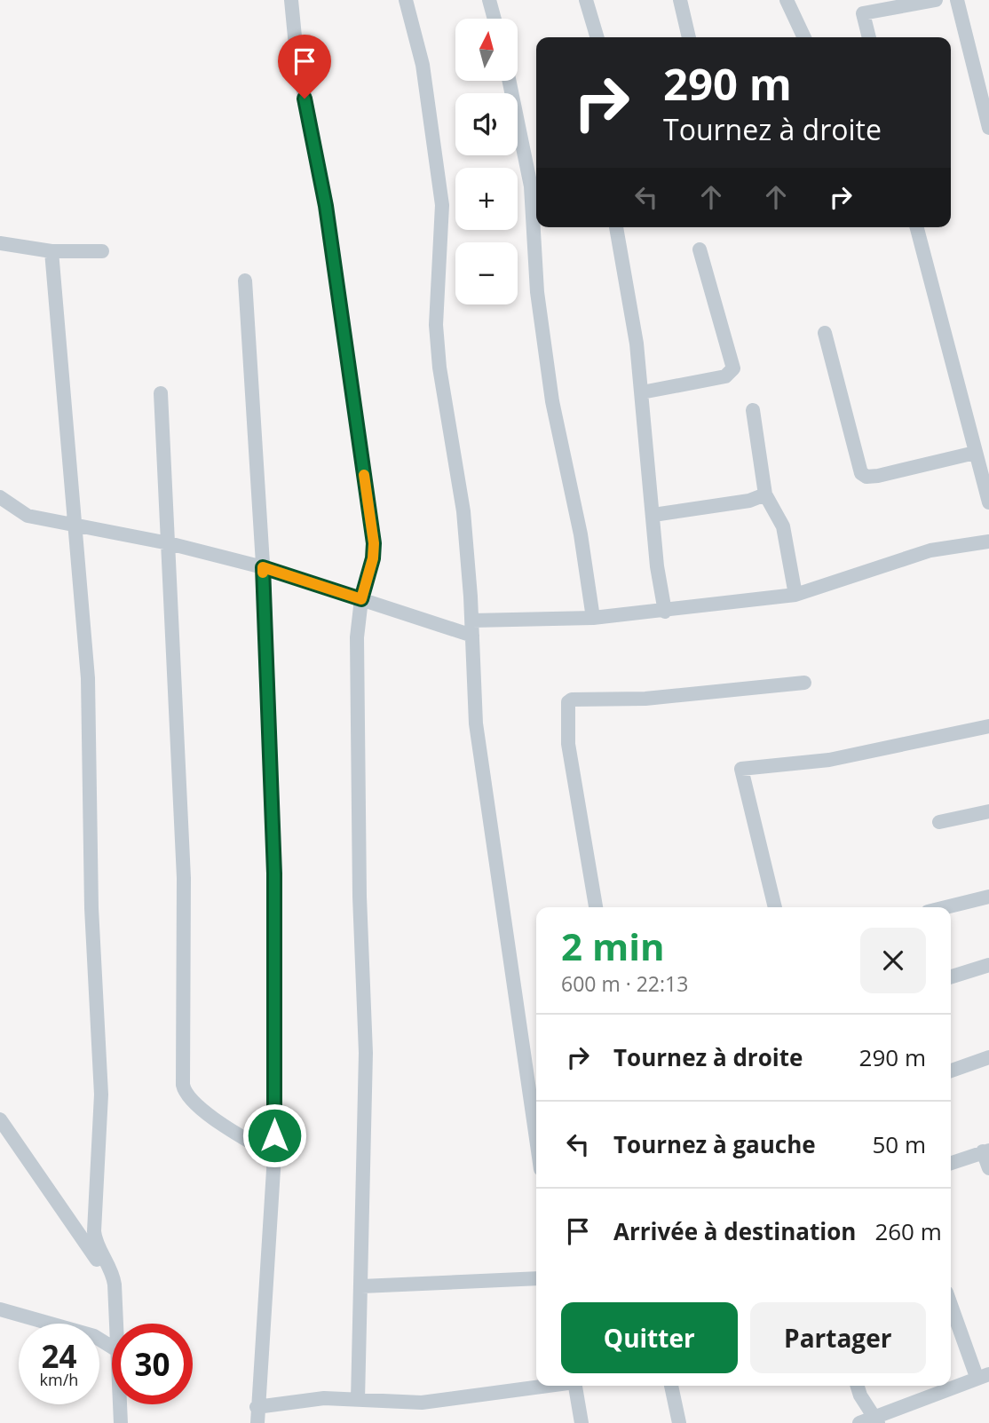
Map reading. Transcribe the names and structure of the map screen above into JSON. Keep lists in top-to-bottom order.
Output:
{
  "north": "top",
  "page": {
    "map_buttons": ["+", "−"],
    "turn": ["290 m", "Tournez à droite"],
    "heading": ["2 min", "600 m · 22:13"],
    "list": [
      {
        "name": "Tournez à droite",
        "value": "290 m"
      },
      {
        "name": "Tournez à gauche",
        "value": "50 m"
      },
      {
        "name": "Arrivée à destination",
        "value": "260 m"
      }
    ],
    "buttons": ["Quitter", "Partager"],
    "speed": "24 km/h",
    "limit": "30"
  }
}
